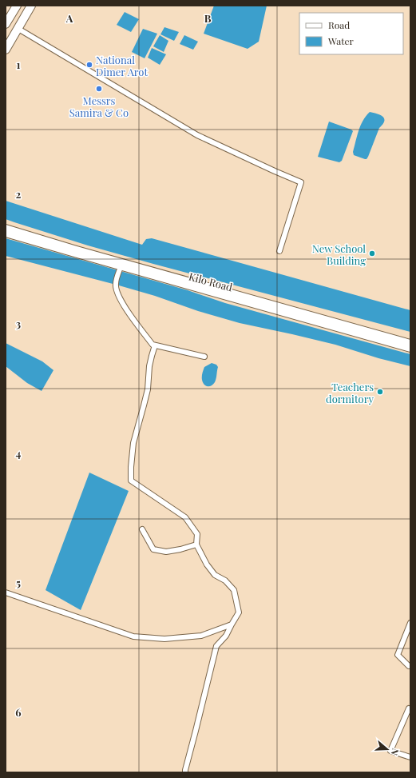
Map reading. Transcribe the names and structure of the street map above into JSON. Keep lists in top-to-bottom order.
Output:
{
  "streets": {
    "street": ["Kilo Road"]
  },
  "places": [
    "National Dimer Arot",
    "Messrs Samira & Co",
    "New School Building",
    "Teachers dormitory"
  ],
  "legend": ["Road", "Water"],
  "north": "right",
  "grid": {
    "columns": ["A", "B"],
    "rows": [
      "1",
      "2",
      "3",
      "4",
      "5",
      "6"
    ]
  }
}
